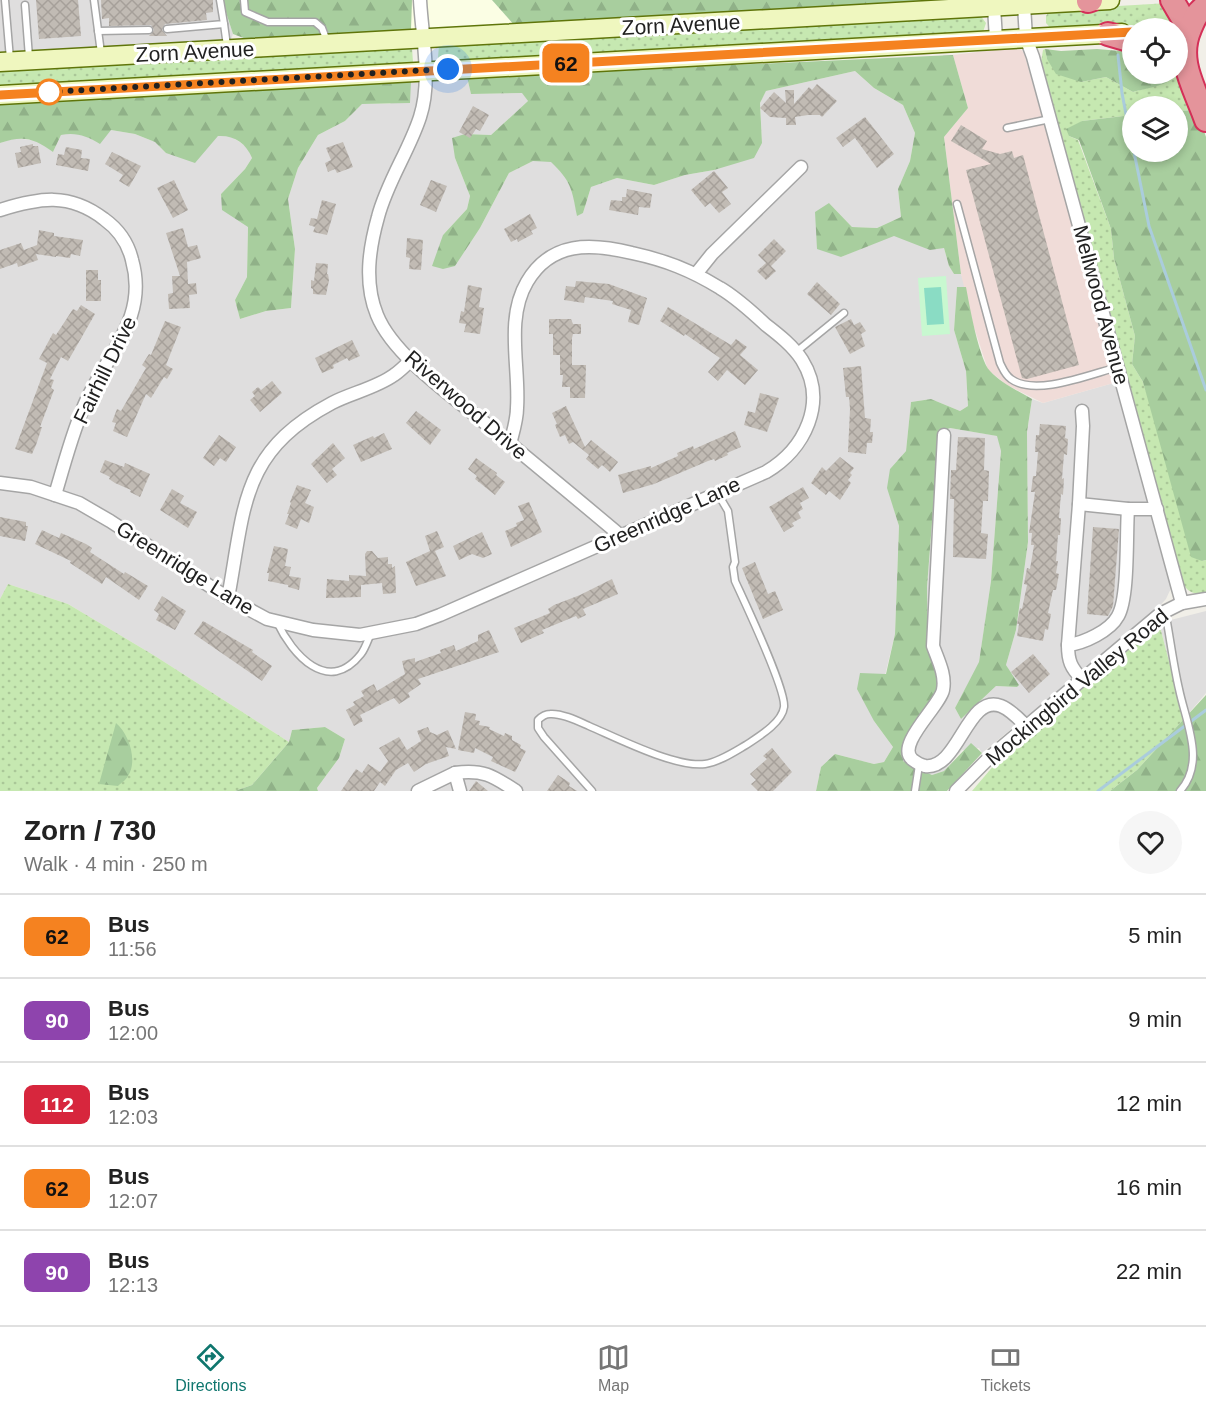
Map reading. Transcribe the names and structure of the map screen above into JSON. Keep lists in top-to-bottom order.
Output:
{
  "streets": {
    "main road": ["Zorn Avenue"],
    "street": [
      "Mellwood Avenue",
      "Fairhill Drive",
      "Riverwood Drive",
      "Greenridge Lane",
      "Mockingbird Valley Road"
    ]
  },
  "crossings": [
    ["Zorn Avenue", "Mellwood Avenue"],
    ["Zorn Avenue", "Riverwood Drive"],
    ["Mellwood Avenue", "Mockingbird Valley Road"],
    ["Fairhill Drive", "Greenridge Lane"],
    ["Riverwood Drive", "Greenridge Lane"]
  ],
  "lines": ["bus line 62"],
  "page": {
    "on_map": "62",
    "heading": ["Zorn / 730", "Walk · 4 min · 250 m"],
    "list": [
      {
        "mark": "62",
        "name": "Bus",
        "note": "11:56",
        "value": "5 min"
      },
      {
        "mark": "90",
        "name": "Bus",
        "note": "12:00",
        "value": "9 min"
      },
      {
        "mark": "112",
        "name": "Bus",
        "note": "12:03",
        "value": "12 min"
      },
      {
        "mark": "62",
        "name": "Bus",
        "note": "12:07",
        "value": "16 min"
      },
      {
        "mark": "90",
        "name": "Bus",
        "note": "12:13",
        "value": "22 min"
      }
    ],
    "tabs": ["Directions", "Map", "Tickets"]
  }
}
